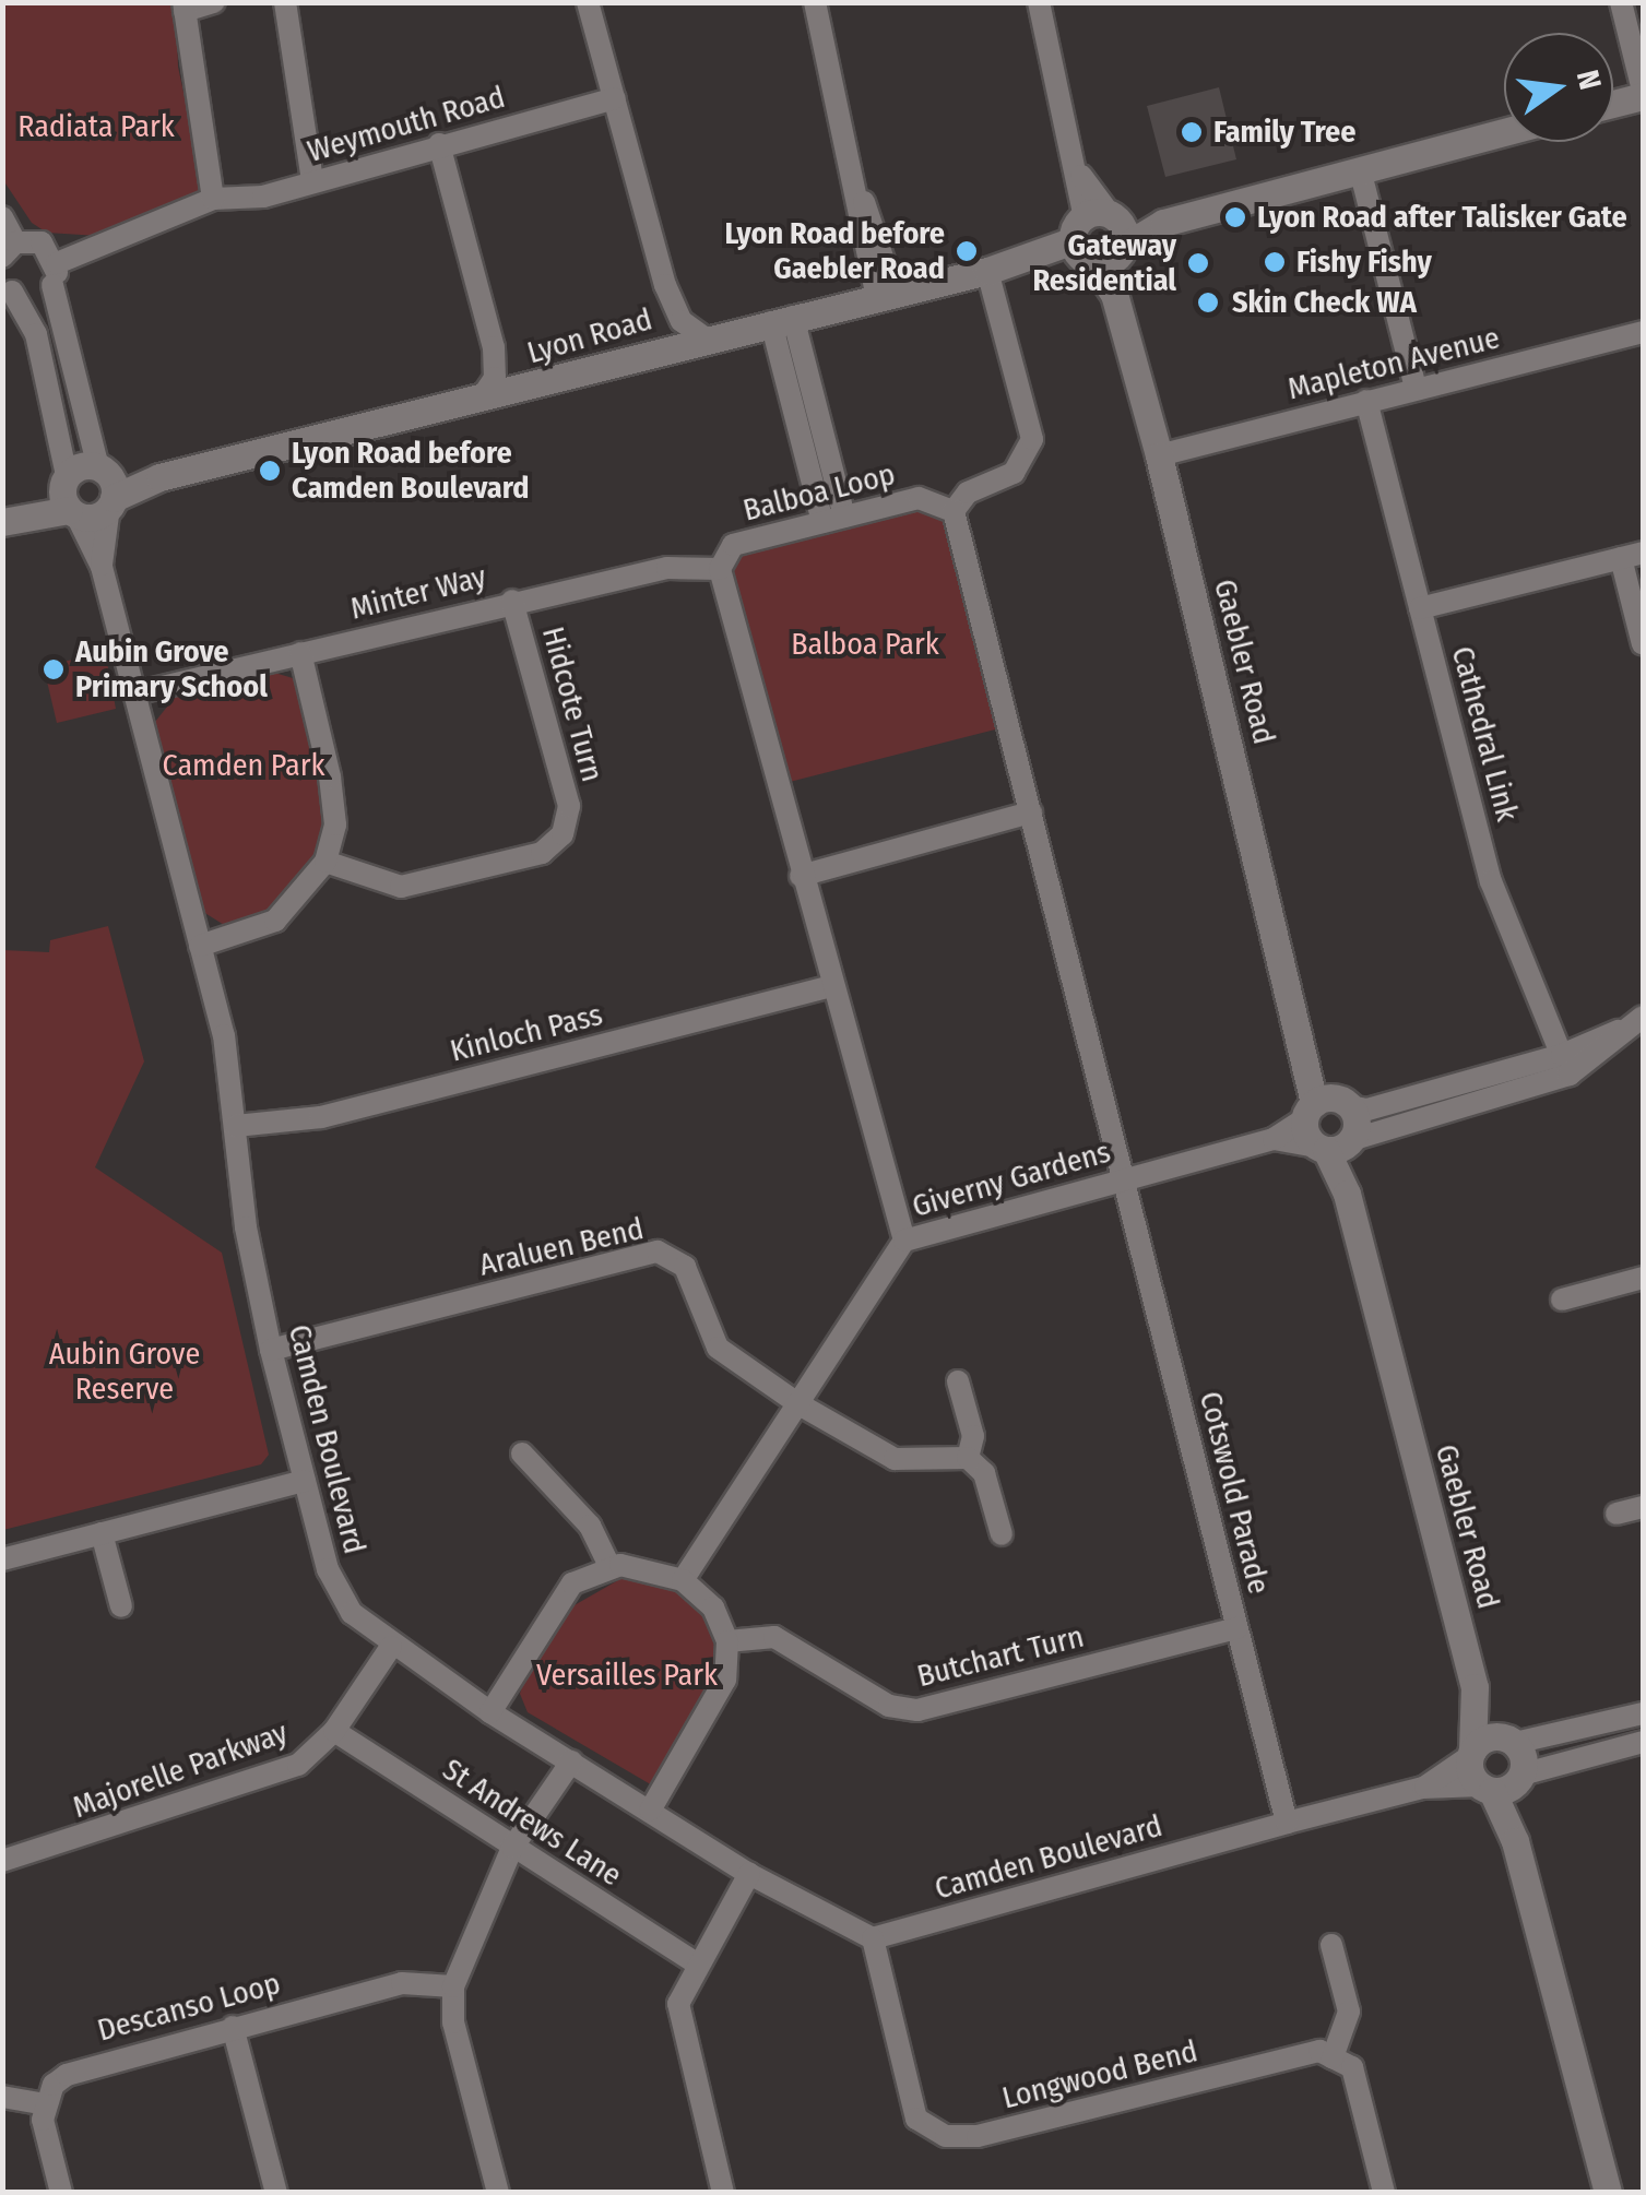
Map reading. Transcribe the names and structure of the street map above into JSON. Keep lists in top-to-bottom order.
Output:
{
  "streets": {
    "street": [
      "Weymouth Road",
      "Lyon Road",
      "Mapleton Avenue",
      "Balboa Loop",
      "Minter Way",
      "Gaebler Road",
      "Hidcote Turn",
      "Cathedral Link",
      "Kinloch Pass",
      "Giverny Gardens",
      "Araluen Bend",
      "Camden Boulevard",
      "Cotswold Parade",
      "Butchart Turn",
      "Majorelle Parkway",
      "St Andrews Lane",
      "Descanso Loop",
      "Longwood Bend"
    ]
  },
  "crossings": [
    ["Weymouth Road", "Camden Boulevard"],
    ["Lyon Road", "Gaebler Road"],
    ["Lyon Road", "Camden Boulevard"],
    ["Mapleton Avenue", "Gaebler Road"],
    ["Mapleton Avenue", "Cathedral Link"],
    ["Balboa Loop", "Minter Way"],
    ["Minter Way", "Hidcote Turn"],
    ["Minter Way", "Camden Boulevard"],
    ["Gaebler Road", "Giverny Gardens"],
    ["Gaebler Road", "Camden Boulevard"],
    ["Kinloch Pass", "Camden Boulevard"],
    ["Giverny Gardens", "Araluen Bend"],
    ["Giverny Gardens", "Camden Boulevard"],
    ["Giverny Gardens", "Cotswold Parade"],
    ["Giverny Gardens", "Butchart Turn"],
    ["Araluen Bend", "Camden Boulevard"],
    ["Camden Boulevard", "Cotswold Parade"],
    ["Camden Boulevard", "Butchart Turn"],
    ["Camden Boulevard", "Majorelle Parkway"],
    ["Camden Boulevard", "Longwood Bend"],
    ["Cotswold Parade", "Butchart Turn"],
    ["Majorelle Parkway", "St Andrews Lane"]
  ],
  "parks": [
    "Radiata Park",
    "Balboa Park",
    "Camden Park",
    "Aubin Grove Reserve",
    "Versailles Park"
  ],
  "places": [
    "Family Tree",
    "Lyon Road after Talisker Gate",
    "Lyon Road before Gaebler Road",
    "Fishy Fishy",
    "Gateway Residential",
    "Skin Check WA",
    "Lyon Road before Camden Boulevard",
    "Aubin Grove Primary School"
  ],
  "north": "right"
}
